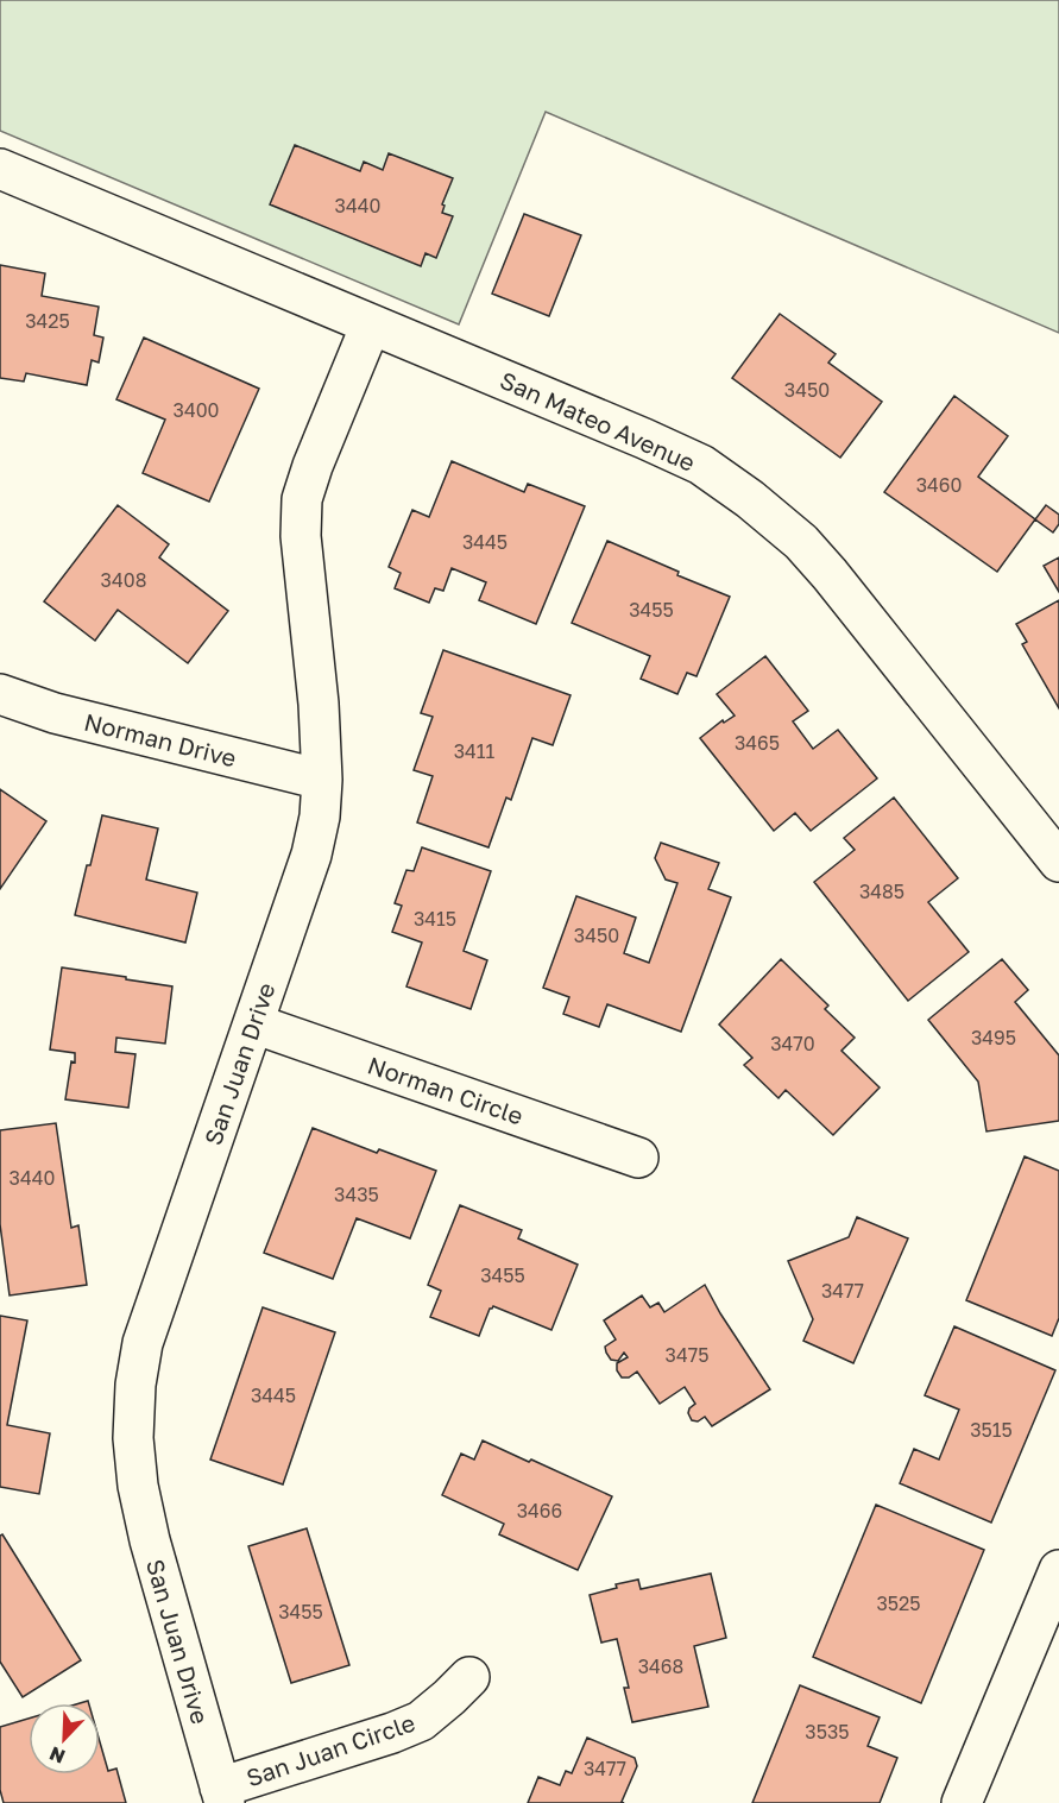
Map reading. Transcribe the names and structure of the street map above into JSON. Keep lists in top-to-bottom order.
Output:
{
  "streets": {
    "street": [
      "San Mateo Avenue",
      "Norman Drive",
      "San Juan Drive",
      "Norman Circle",
      "San Juan Circle"
    ]
  },
  "crossings": [
    ["San Mateo Avenue", "San Juan Drive"],
    ["Norman Drive", "San Juan Drive"],
    ["San Juan Drive", "Norman Circle"],
    ["San Juan Drive", "San Juan Circle"]
  ],
  "house_numbers": [
    "3440",
    "3425",
    "3450",
    "3400",
    "3460",
    "3445",
    "3408",
    "3455",
    "3465",
    "3411",
    "3485",
    "3415",
    "3450",
    "3495",
    "3470",
    "3440",
    "3435",
    "3455",
    "3477",
    "3475",
    "3445",
    "3515",
    "3466",
    "3525",
    "3455",
    "3468",
    "3535",
    "3477"
  ],
  "north": "bottom left"
}
